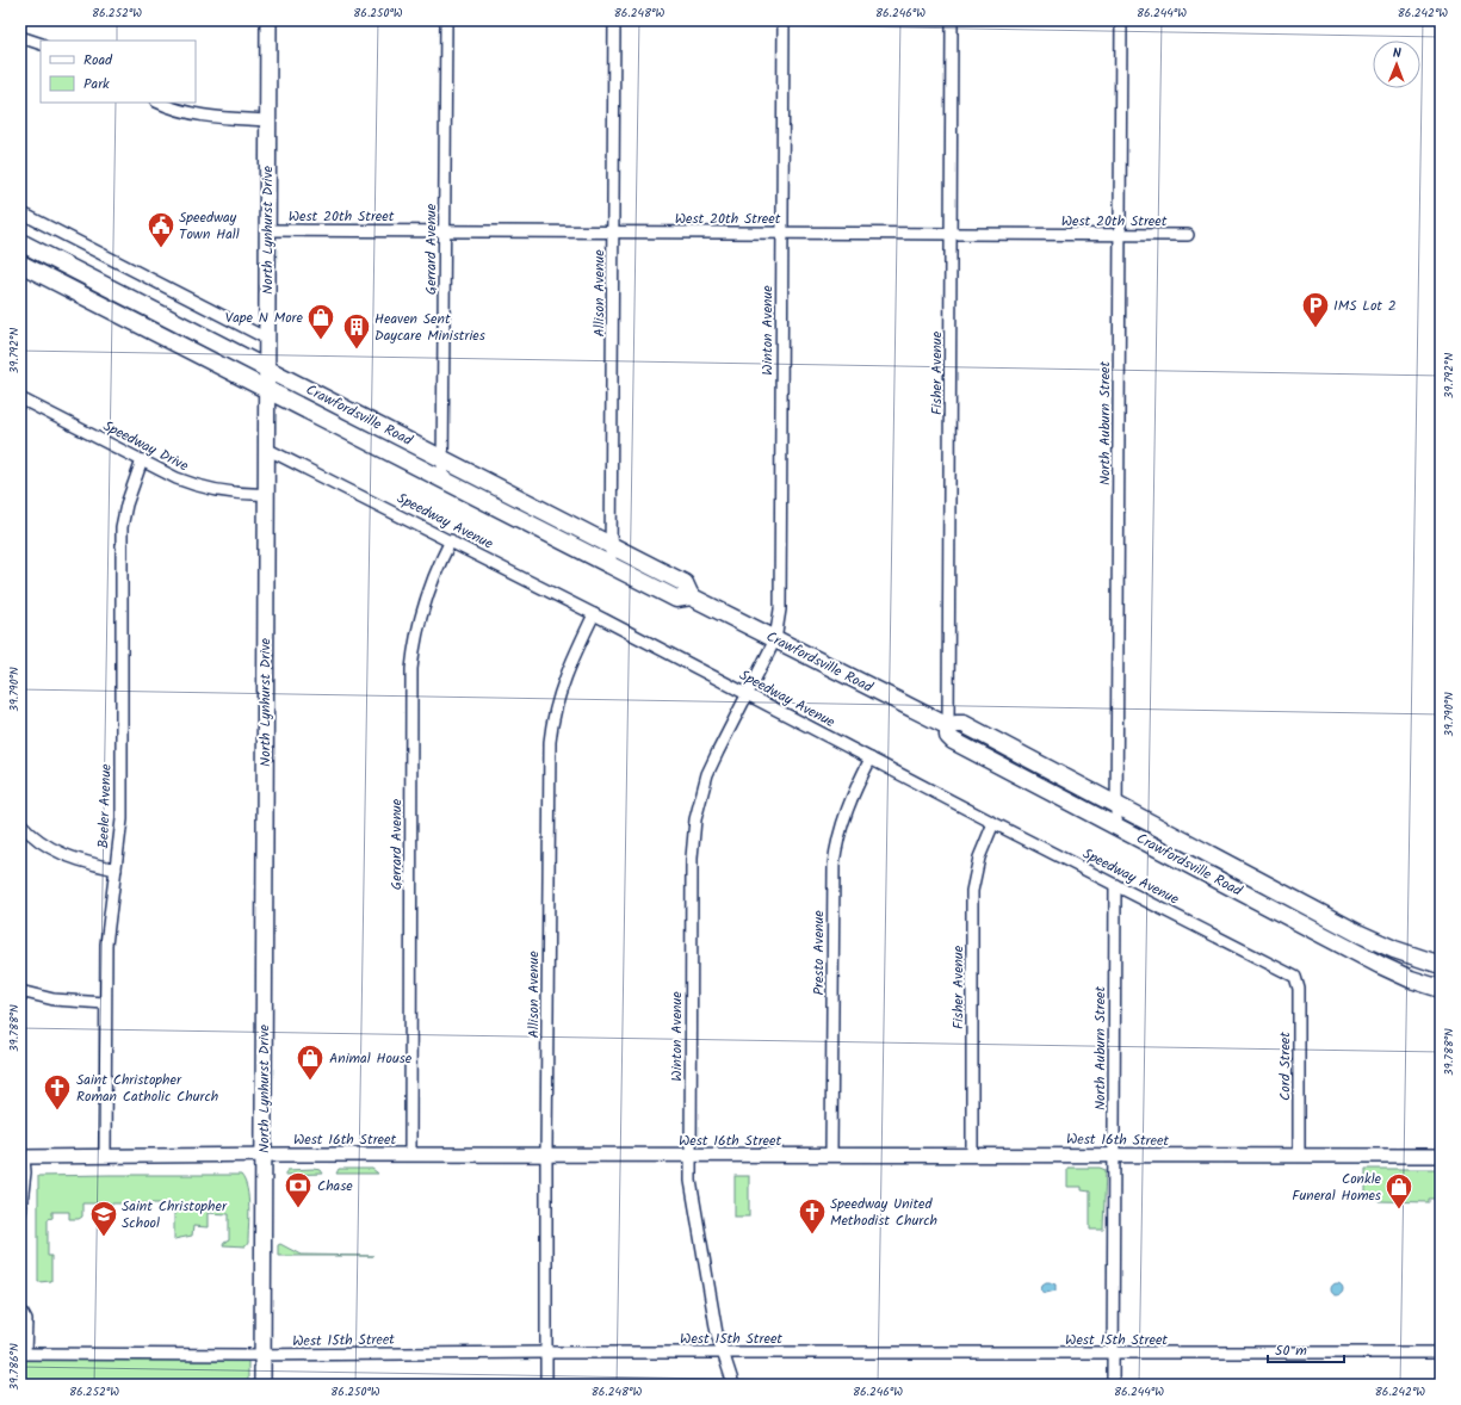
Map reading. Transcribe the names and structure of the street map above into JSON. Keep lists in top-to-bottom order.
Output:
{
  "streets": {
    "main road": ["North Lynhurst Drive", "Crawfordsville Road"],
    "street": [
      "West 20th Street",
      "Gerrard Avenue",
      "Allison Avenue",
      "Winton Avenue",
      "Fisher Avenue",
      "North Auburn Street",
      "Speedway Drive",
      "Speedway Avenue",
      "Beeler Avenue",
      "Presto Avenue",
      "Cord Street",
      "West 16th Street",
      "West 15th Street"
    ]
  },
  "crossings": [
    ["West 20th Street", "North Lynhurst Drive"],
    ["West 20th Street", "Gerrard Avenue"],
    ["West 20th Street", "Allison Avenue"],
    ["West 20th Street", "Winton Avenue"],
    ["West 20th Street", "Fisher Avenue"],
    ["West 20th Street", "North Auburn Street"],
    ["North Lynhurst Drive", "Crawfordsville Road"],
    ["North Lynhurst Drive", "Speedway Drive"],
    ["North Lynhurst Drive", "Speedway Avenue"],
    ["North Lynhurst Drive", "West 16th Street"],
    ["North Lynhurst Drive", "West 15th Street"],
    ["Gerrard Avenue", "Crawfordsville Road"],
    ["Gerrard Avenue", "Speedway Avenue"],
    ["Gerrard Avenue", "West 16th Street"],
    ["Allison Avenue", "Crawfordsville Road"],
    ["Allison Avenue", "Speedway Avenue"],
    ["Allison Avenue", "West 16th Street"],
    ["Allison Avenue", "West 15th Street"],
    ["Winton Avenue", "Crawfordsville Road"],
    ["Winton Avenue", "Speedway Avenue"],
    ["Winton Avenue", "West 16th Street"],
    ["Winton Avenue", "West 15th Street"],
    ["Fisher Avenue", "Crawfordsville Road"],
    ["Fisher Avenue", "Speedway Avenue"],
    ["Fisher Avenue", "West 16th Street"],
    ["Crawfordsville Road", "North Auburn Street"],
    ["North Auburn Street", "Speedway Avenue"],
    ["North Auburn Street", "West 16th Street"],
    ["North Auburn Street", "West 15th Street"],
    ["Speedway Drive", "Beeler Avenue"],
    ["Speedway Avenue", "Presto Avenue"],
    ["Speedway Avenue", "Cord Street"],
    ["Beeler Avenue", "West 16th Street"],
    ["Presto Avenue", "West 16th Street"],
    ["Cord Street", "West 16th Street"]
  ],
  "places": {
    "public building": ["Speedway Town Hall"],
    "parking": ["IMS Lot 2"],
    "shop": ["Vape N More", "Animal House", "Conkle Funeral Homes"],
    "building": ["Heaven Sent Daycare Ministries"],
    "church": ["Saint Christopher Roman Catholic Church", "Speedway United Methodist Church"],
    "bank": ["Chase"],
    "school or university": ["Saint Christopher School"]
  },
  "legend": ["Road", "Park"],
  "scale_bar": "50 m",
  "north": "top",
  "coordinates": [
    "86.252°W",
    "86.250°W",
    "86.248°W",
    "86.246°W",
    "86.244°W",
    "86.242°W",
    "39.792°N",
    "39.790°N",
    "39.788°N",
    "39.786°N"
  ]
}
